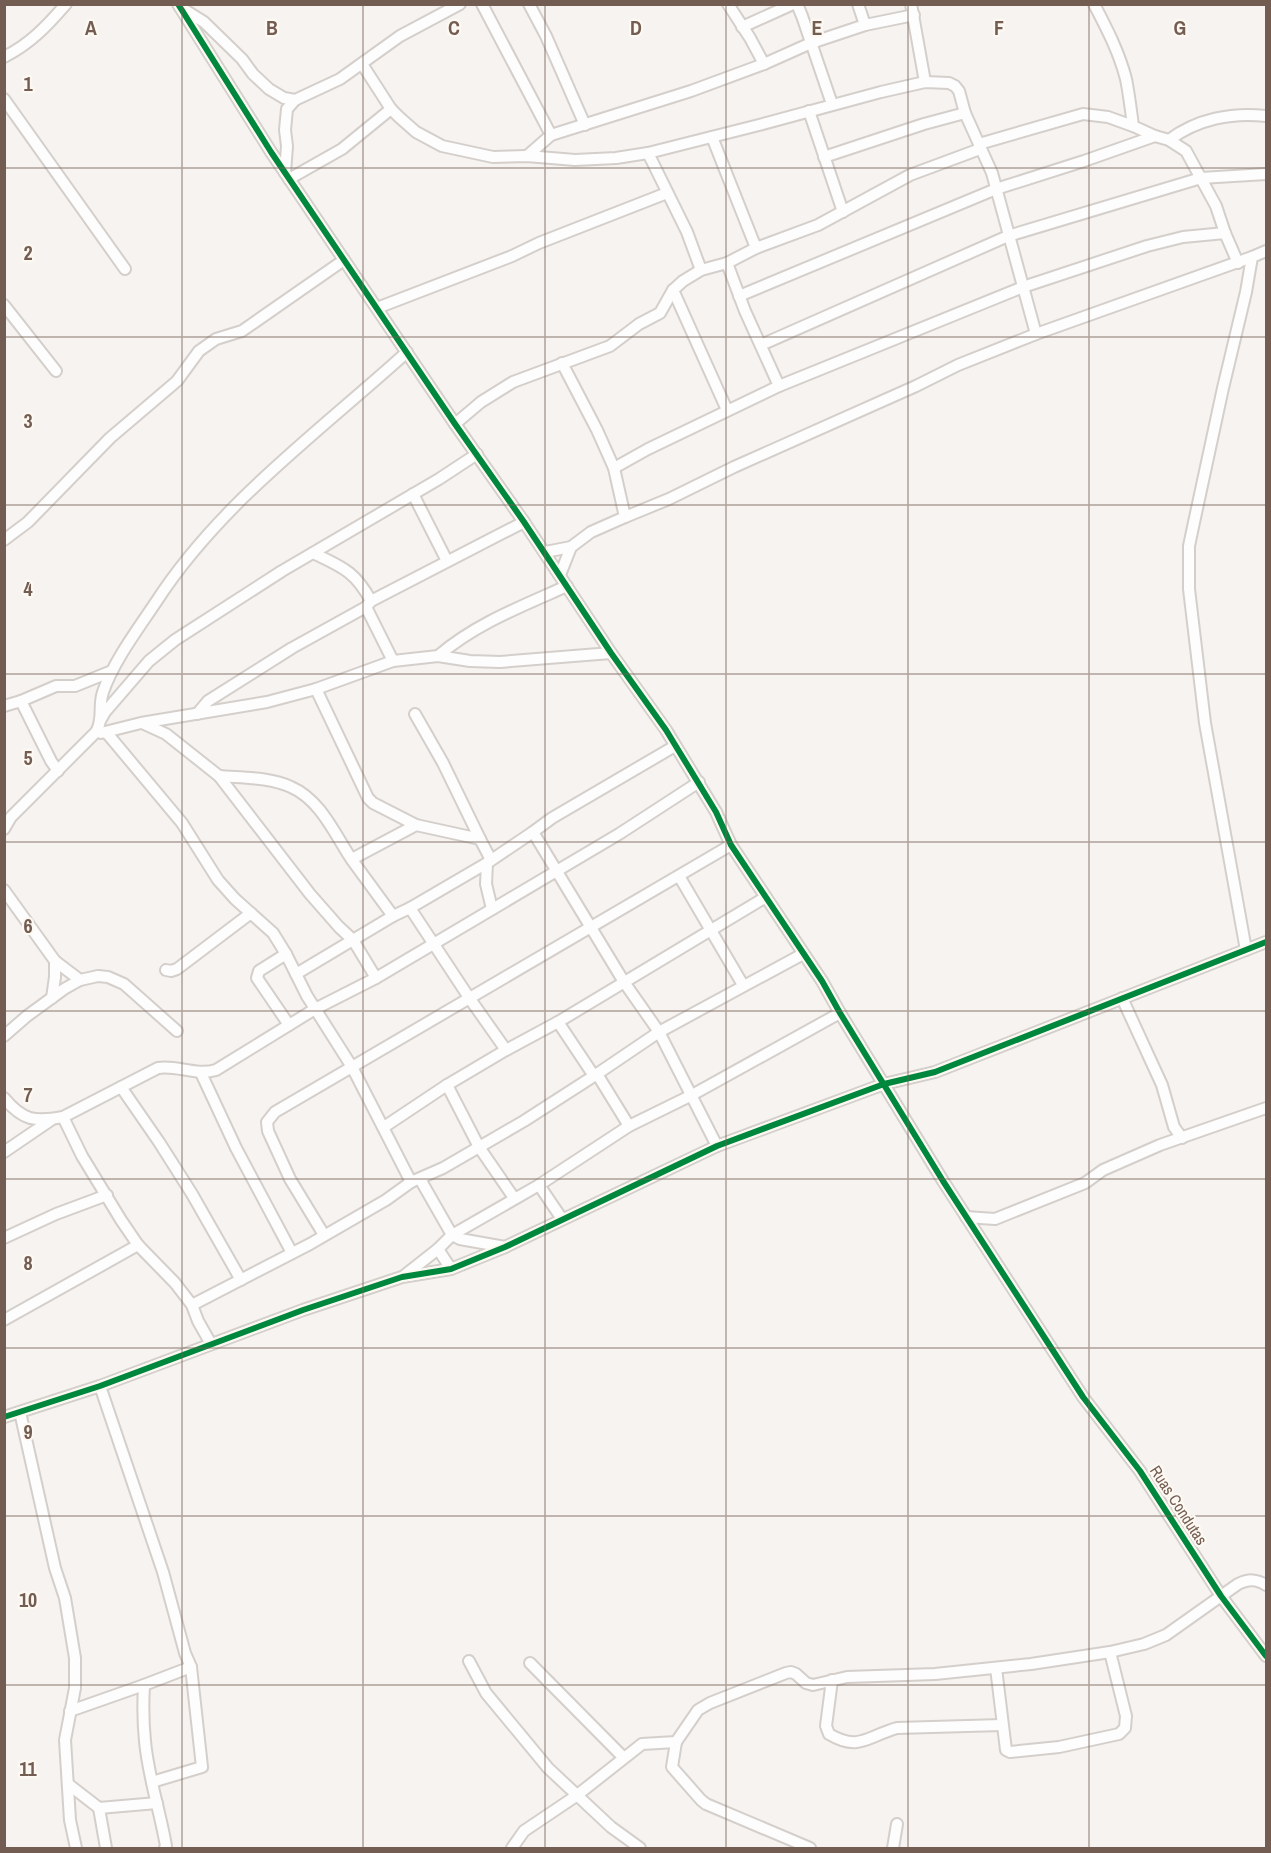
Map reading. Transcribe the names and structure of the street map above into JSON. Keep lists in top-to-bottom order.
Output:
{
  "streets": {
    "street": ["Ruas Condutas"]
  },
  "grid": {
    "columns": [
      "A",
      "B",
      "C",
      "D",
      "E",
      "F",
      "G"
    ],
    "rows": [
      "1",
      "2",
      "3",
      "4",
      "5",
      "6",
      "7",
      "8",
      "9",
      "10",
      "11"
    ]
  }
}
